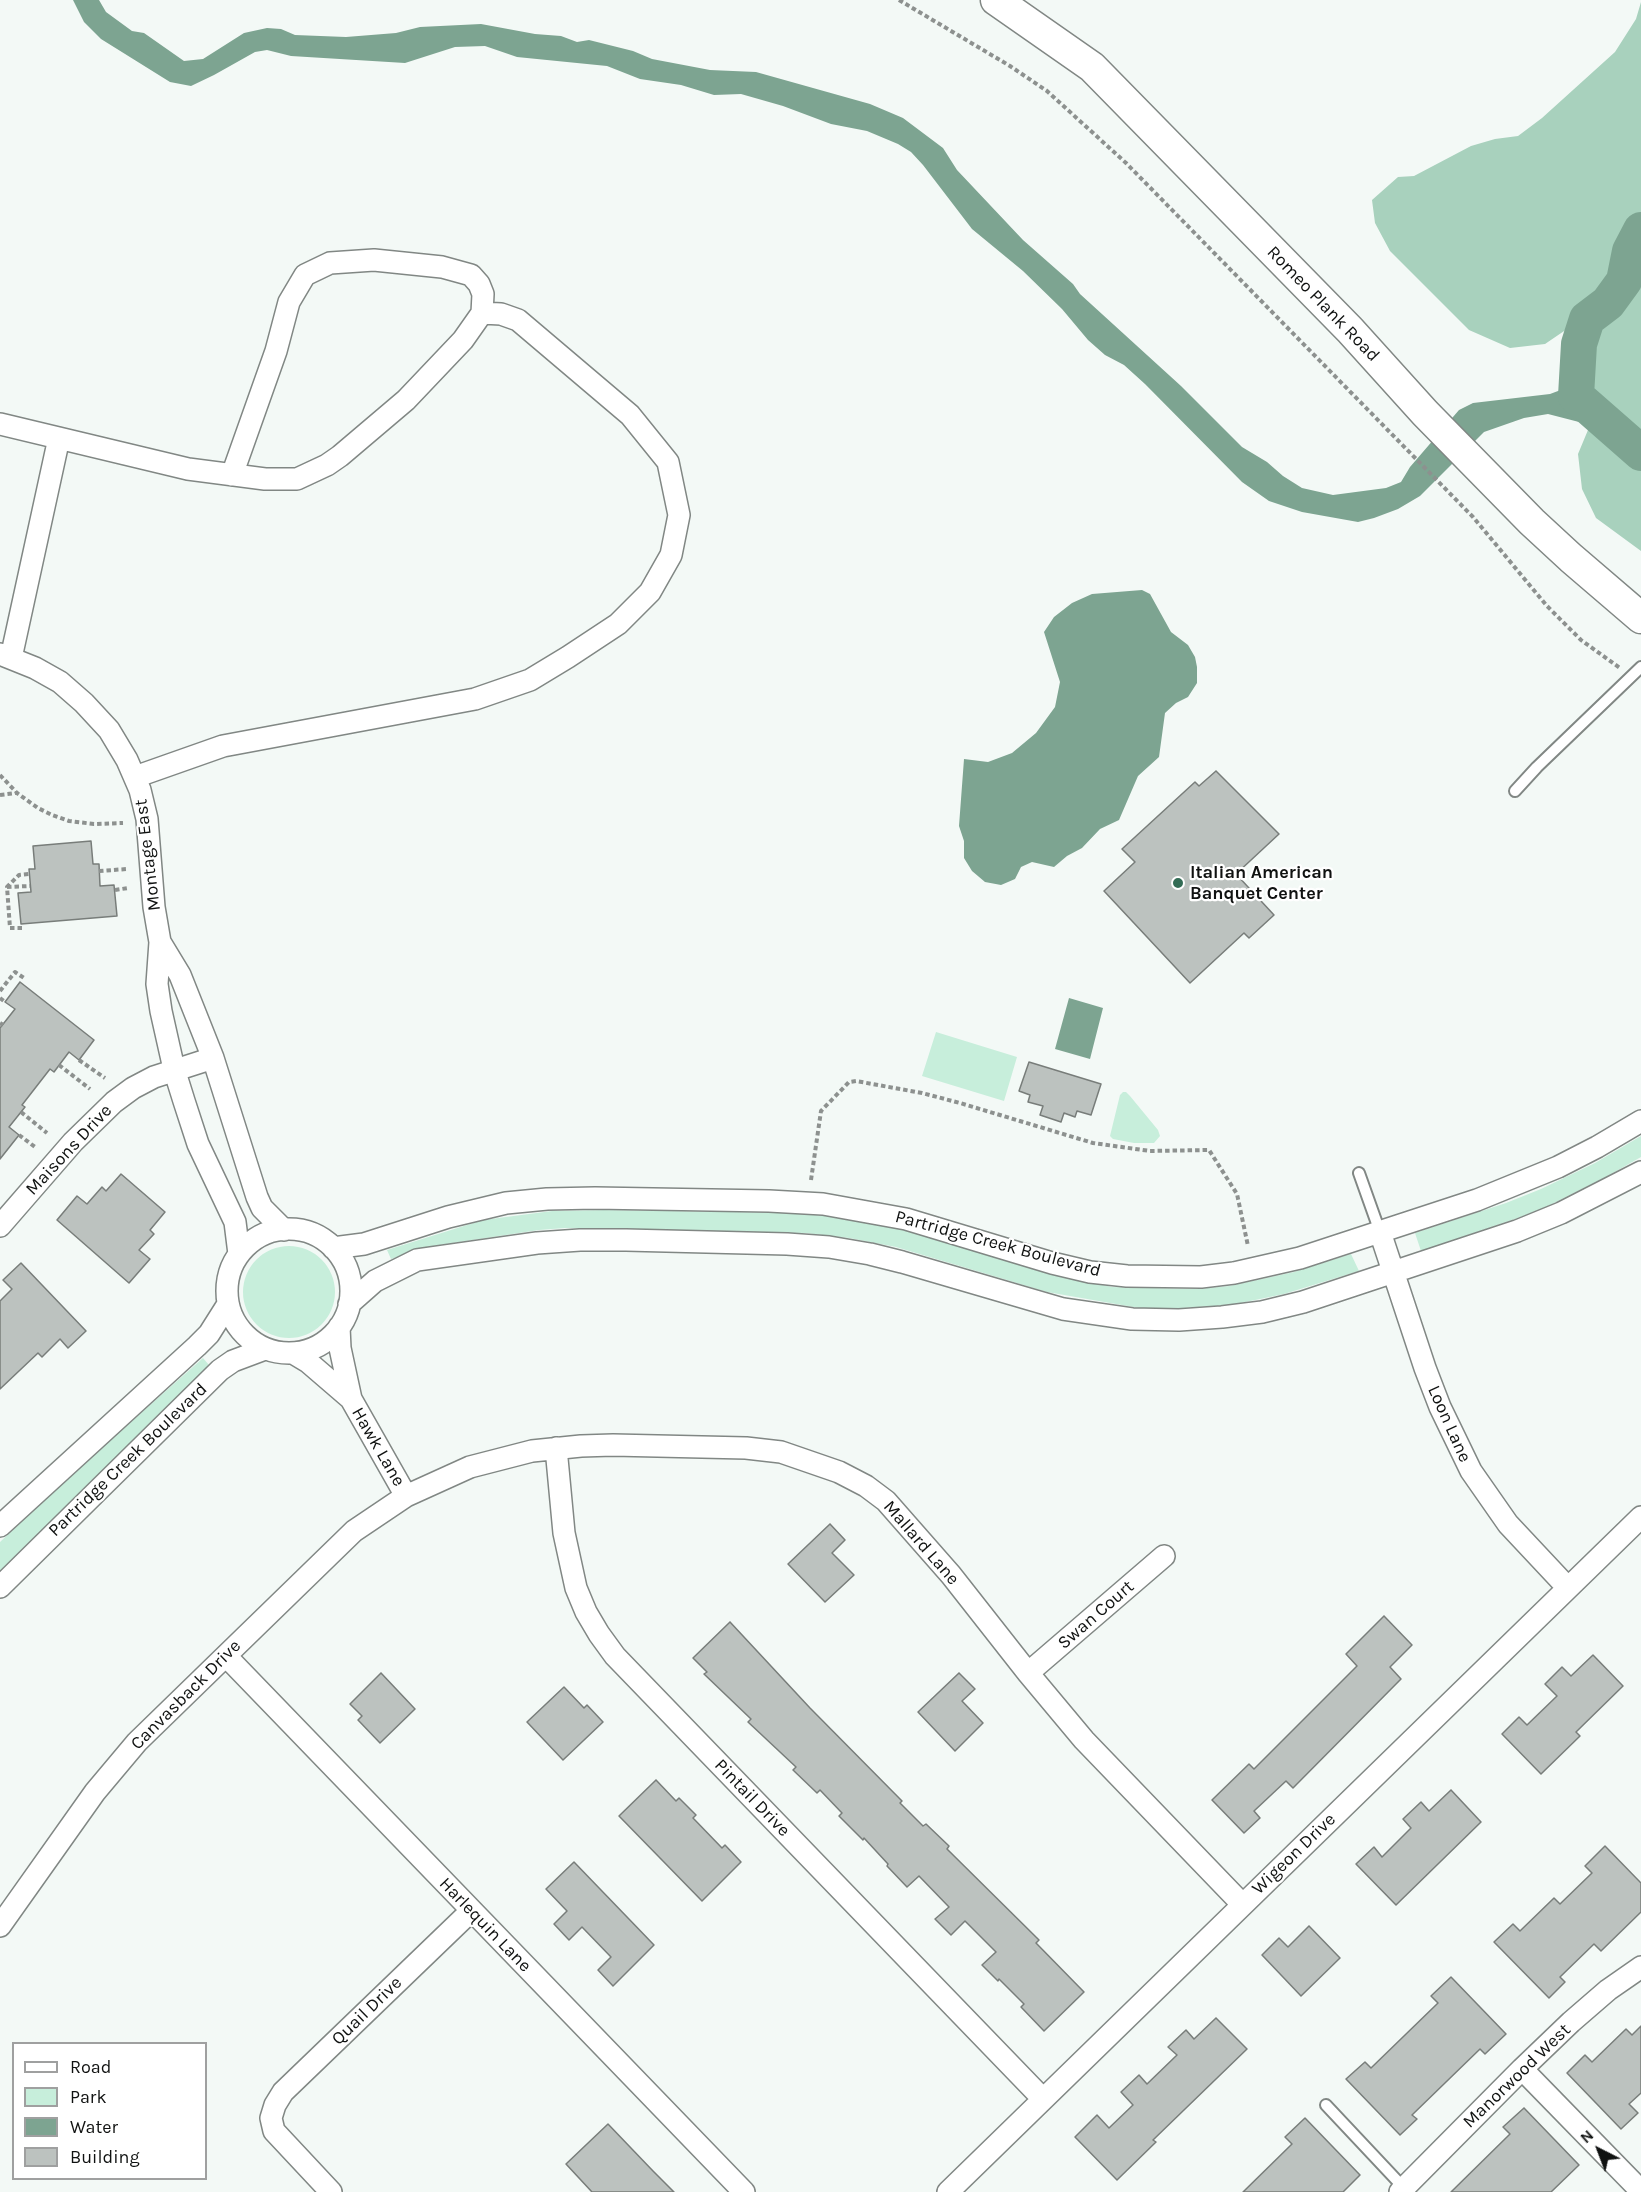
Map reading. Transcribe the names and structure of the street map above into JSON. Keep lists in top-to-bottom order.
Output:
{
  "streets": {
    "main road": ["Romeo Plank Road"],
    "street": [
      "Montage East",
      "Maisons Drive",
      "Partridge Creek Boulevard",
      "Loon Lane",
      "Hawk Lane",
      "Mallard Lane",
      "Swan Court",
      "Canvasback Drive",
      "Pintail Drive",
      "Wigeon Drive",
      "Harlequin Lane",
      "Quail Drive",
      "Manorwood West"
    ]
  },
  "crossings": [
    ["Montage East", "Maisons Drive"],
    ["Montage East", "Partridge Creek Boulevard"],
    ["Montage East", "Hawk Lane"],
    ["Partridge Creek Boulevard", "Loon Lane"],
    ["Partridge Creek Boulevard", "Hawk Lane"],
    ["Loon Lane", "Wigeon Drive"],
    ["Hawk Lane", "Mallard Lane"],
    ["Hawk Lane", "Canvasback Drive"],
    ["Mallard Lane", "Swan Court"],
    ["Mallard Lane", "Canvasback Drive"],
    ["Mallard Lane", "Pintail Drive"],
    ["Mallard Lane", "Wigeon Drive"],
    ["Canvasback Drive", "Harlequin Lane"],
    ["Pintail Drive", "Wigeon Drive"],
    ["Harlequin Lane", "Quail Drive"]
  ],
  "places": ["Italian American Banquet Center"],
  "legend": [
    "Road",
    "Park",
    "Water",
    "Building"
  ],
  "north": "top left"
}
